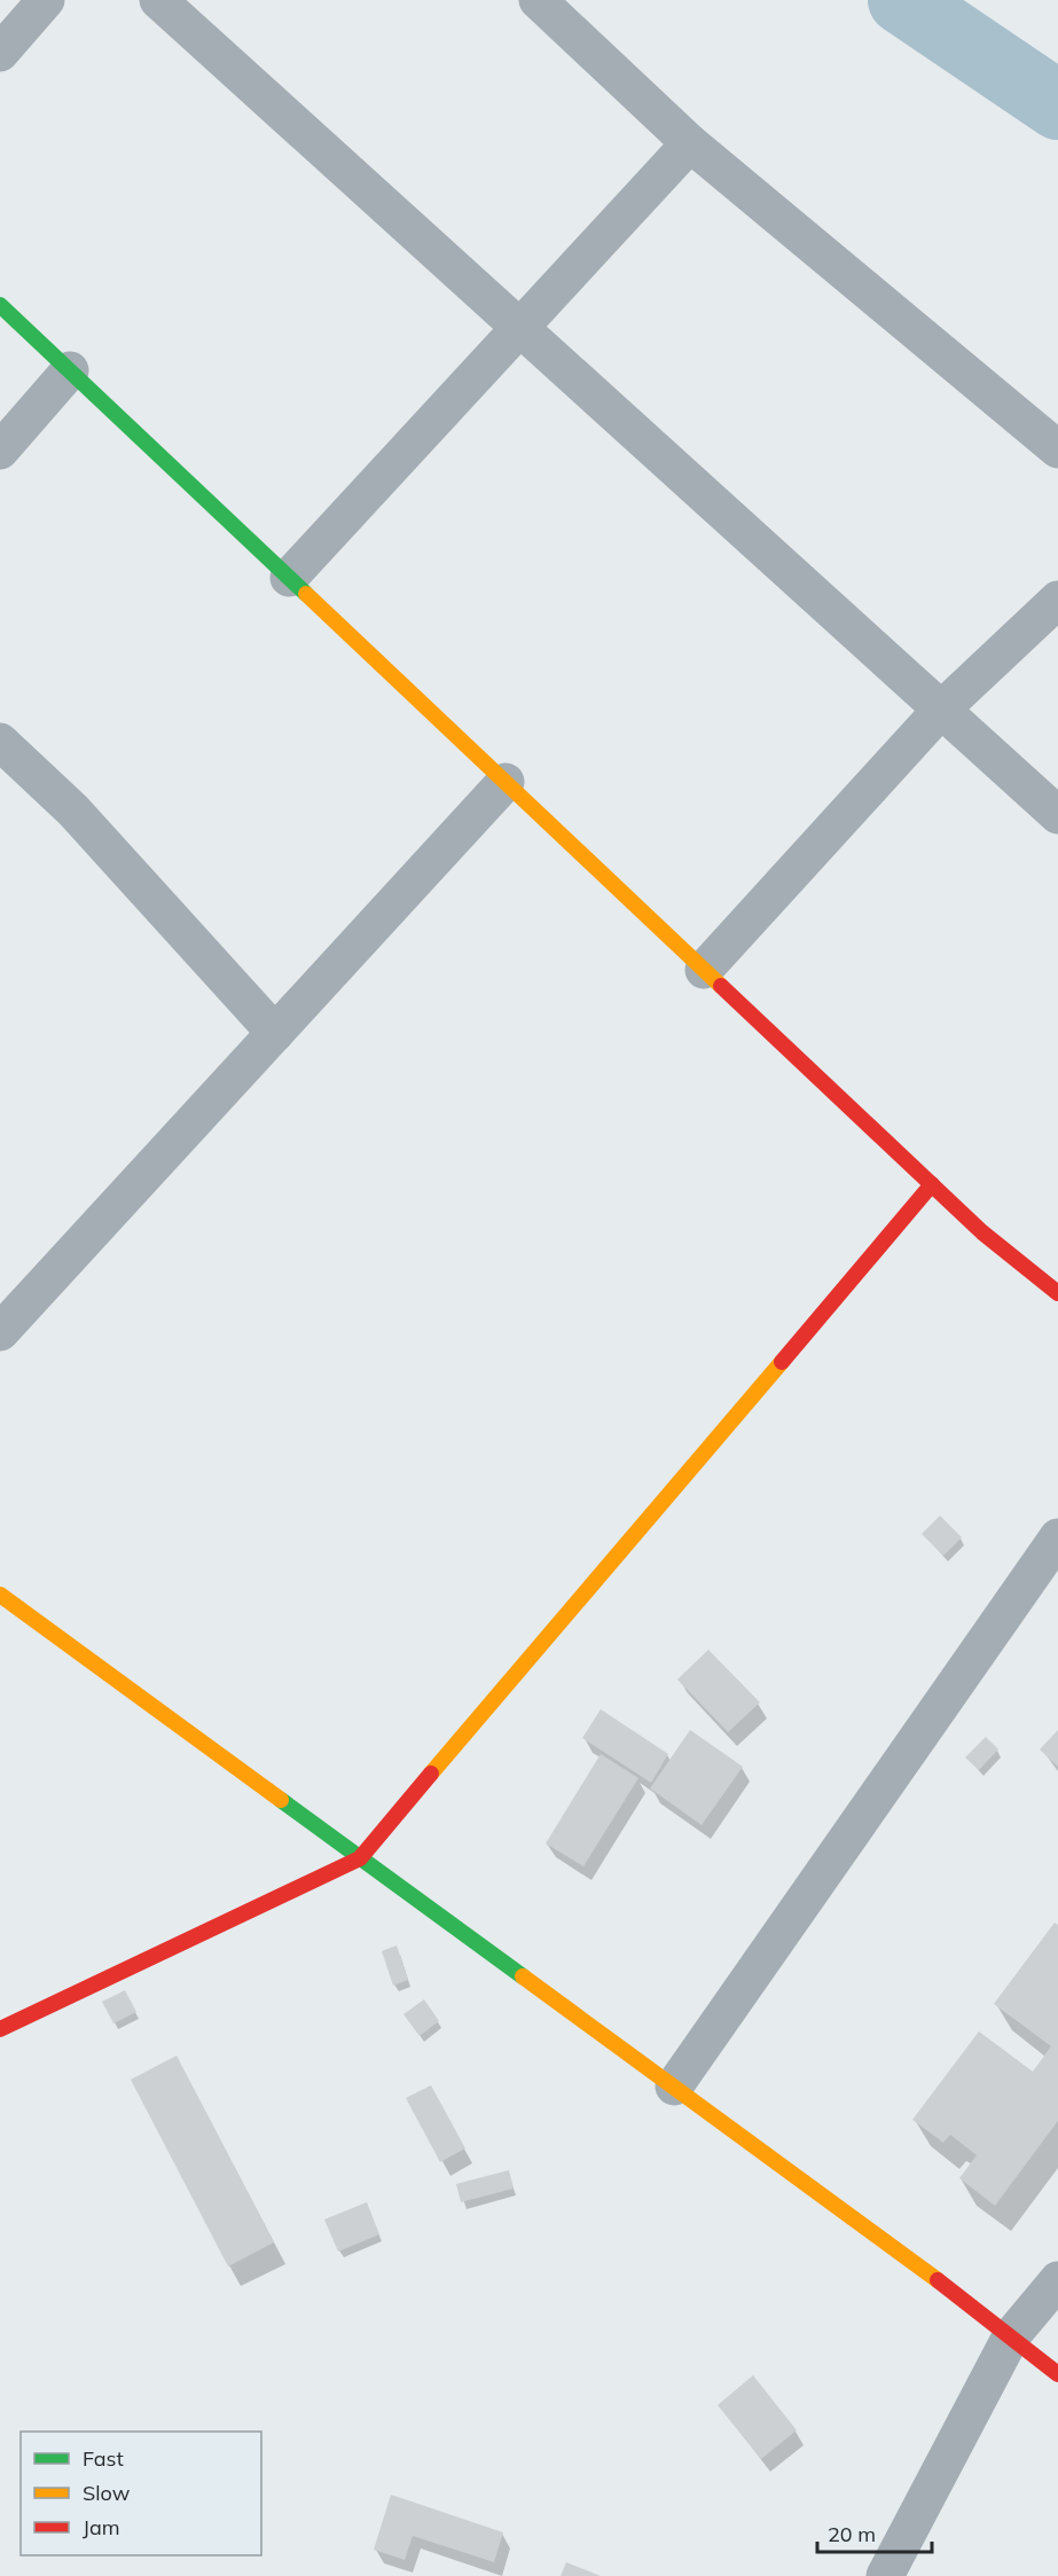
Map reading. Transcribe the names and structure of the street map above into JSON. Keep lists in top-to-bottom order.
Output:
{
  "legend": ["Fast", "Slow", "Jam"],
  "scale_bar": "20 m"
}
